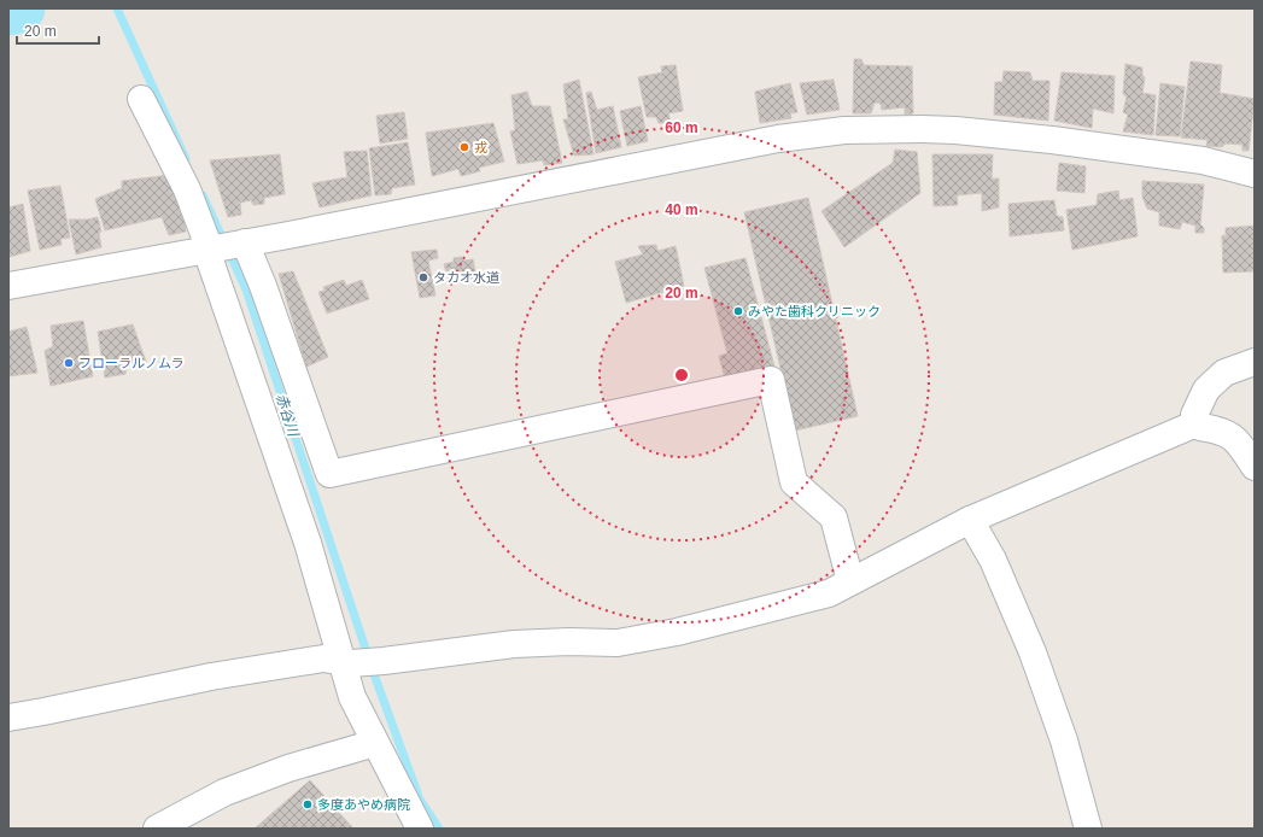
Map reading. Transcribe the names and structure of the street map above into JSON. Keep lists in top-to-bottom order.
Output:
{
  "water": ["赤谷川"],
  "places": [
    "戎",
    "タカオ水道",
    "みやた歯科クリニック",
    "フローラルノムラ",
    "多度あやめ病院"
  ],
  "scale_bar": "20 m",
  "rings": ["60 m", "40 m", "20 m"]
}
